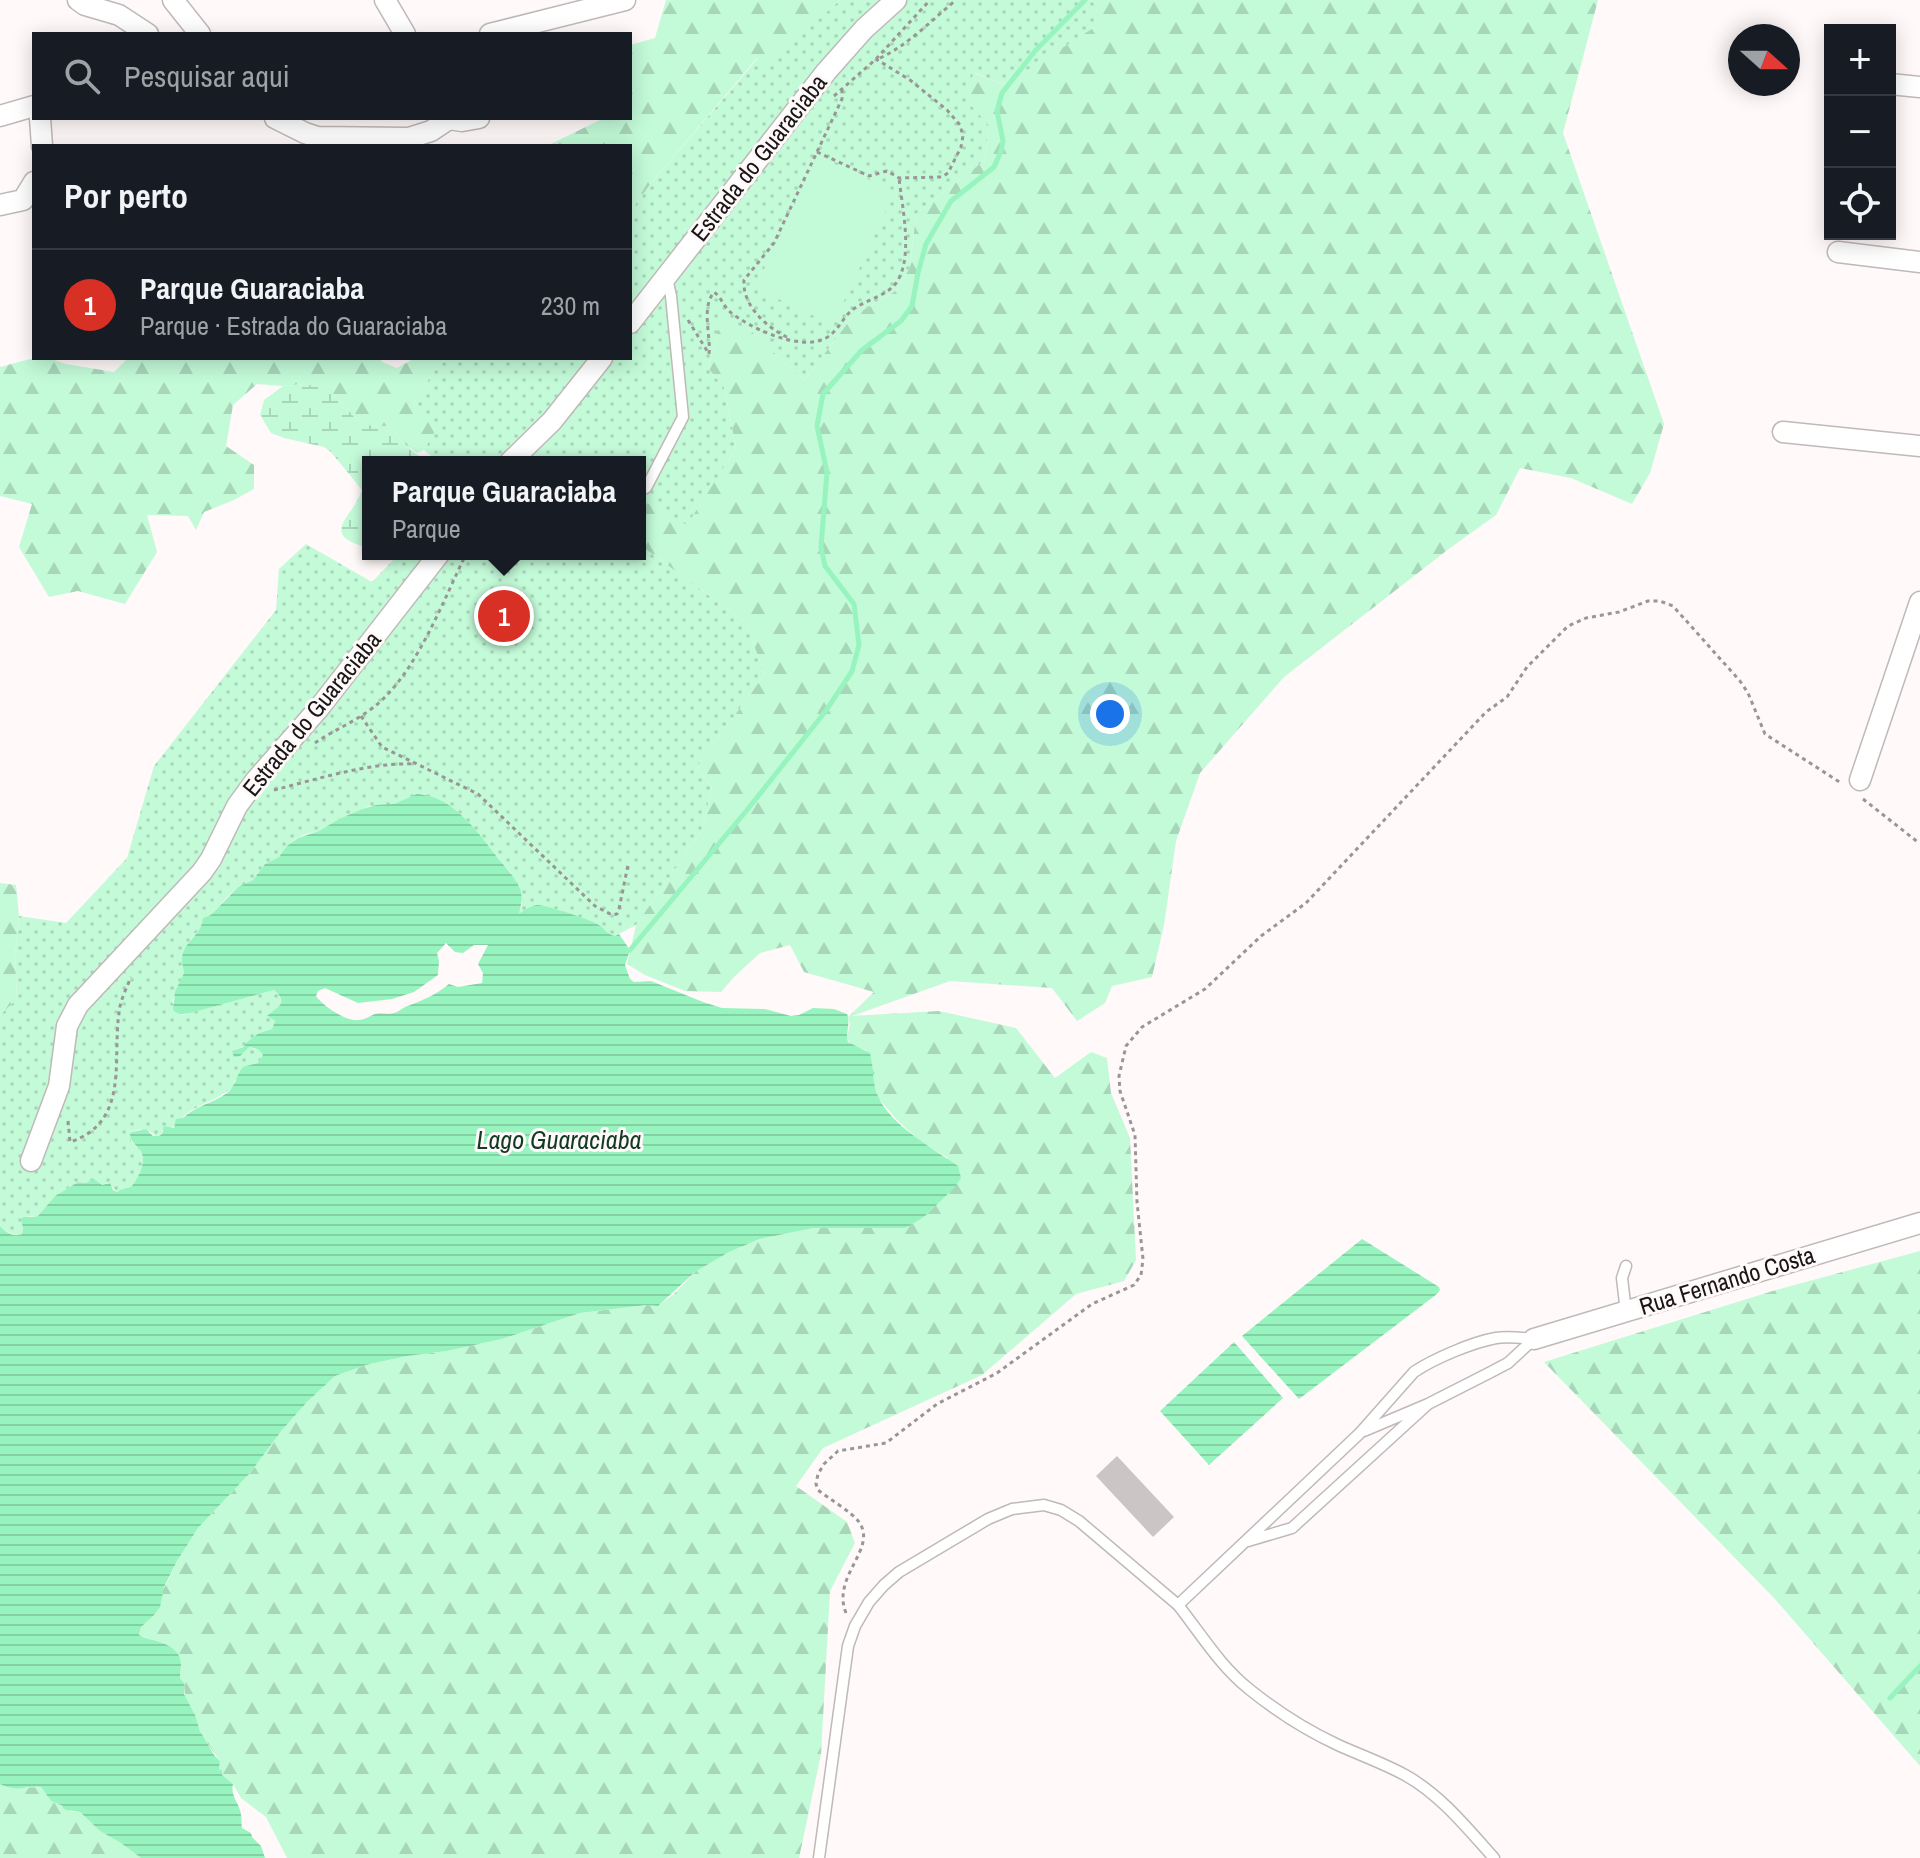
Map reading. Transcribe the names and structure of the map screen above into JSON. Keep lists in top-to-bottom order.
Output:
{
  "streets": {
    "street": ["Estrada do Guaraciaba", "Rua Fernando Costa"]
  },
  "water": ["Lago Guaraciaba"],
  "north": "right",
  "page": {
    "map_buttons": ["+", "−"],
    "search": "Pesquisar aqui",
    "heading": "Por perto",
    "list": [
      {
        "mark": "1",
        "name": "Parque Guaraciaba",
        "note": "Parque · Estrada do Guaraciaba",
        "value": "230 m"
      }
    ],
    "popup": ["Parque Guaraciaba", "Parque"],
    "pins": "1"
  }
}
